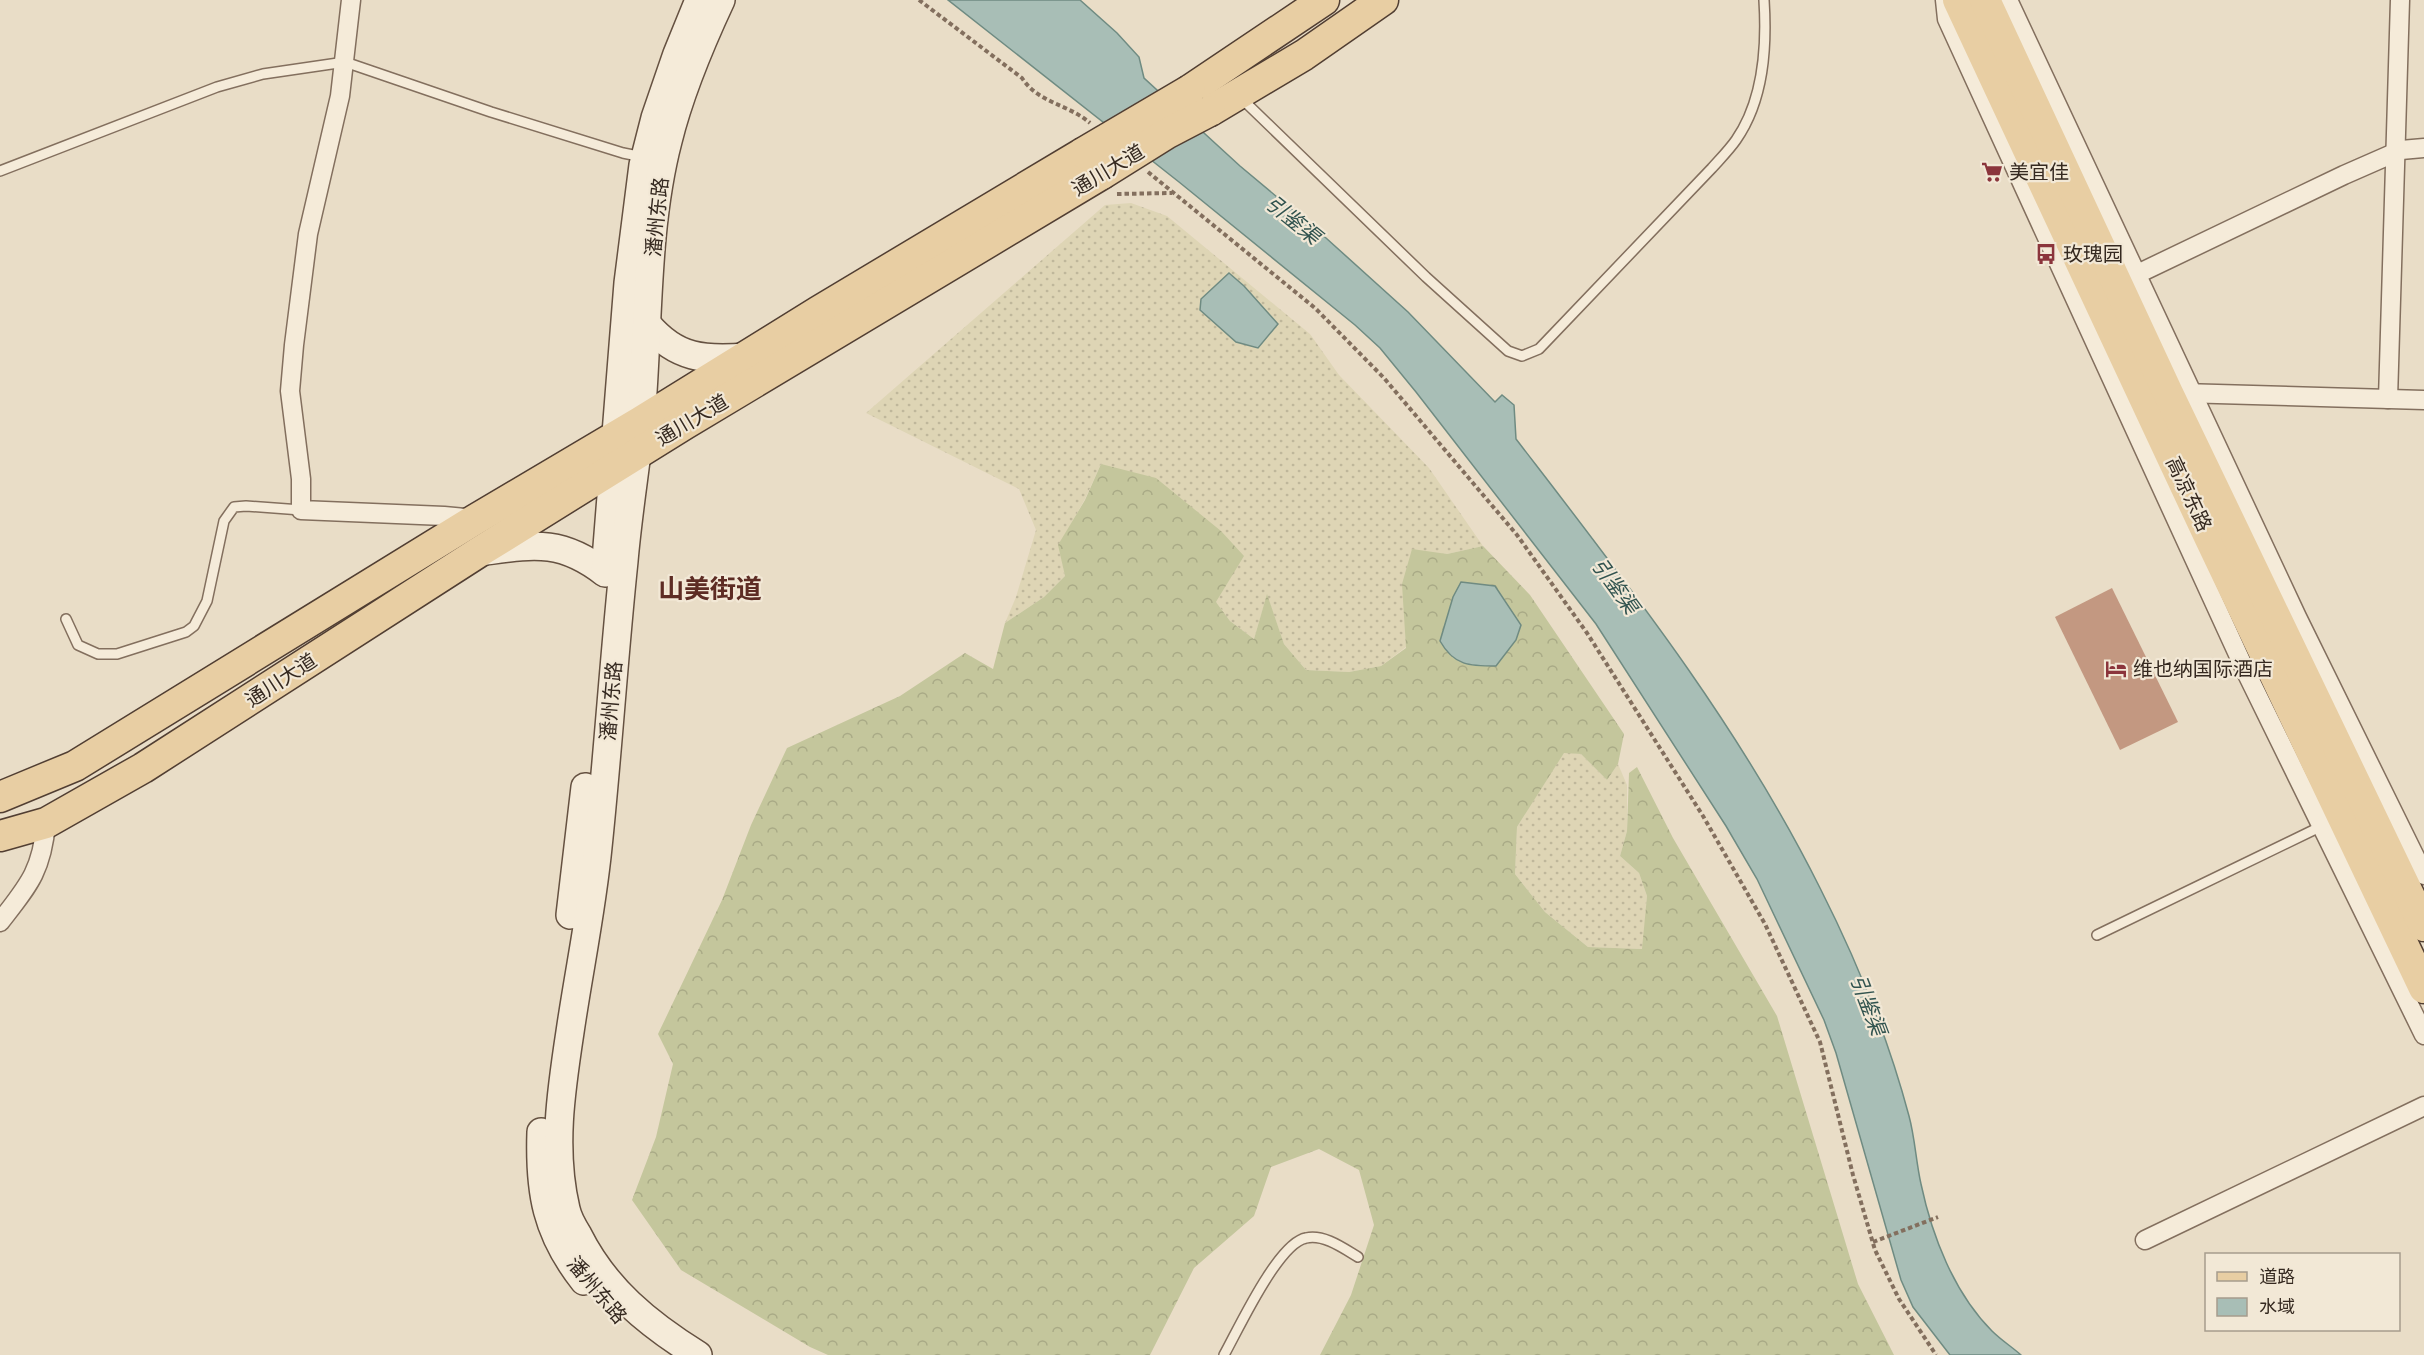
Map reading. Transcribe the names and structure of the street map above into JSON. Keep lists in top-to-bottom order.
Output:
{
  "streets": {
    "main road": ["通川大道", "潘州东路", "高凉东路"]
  },
  "crossings": [
    ["通川大道", "潘州东路"]
  ],
  "districts": ["山美街道"],
  "water": ["引鉴渠"],
  "places": {
    "supermarket": ["美宜佳"],
    "bus stop": ["玫瑰园"],
    "hotel": ["维也纳国际酒店"]
  },
  "legend": ["道路", "水域"]
}
